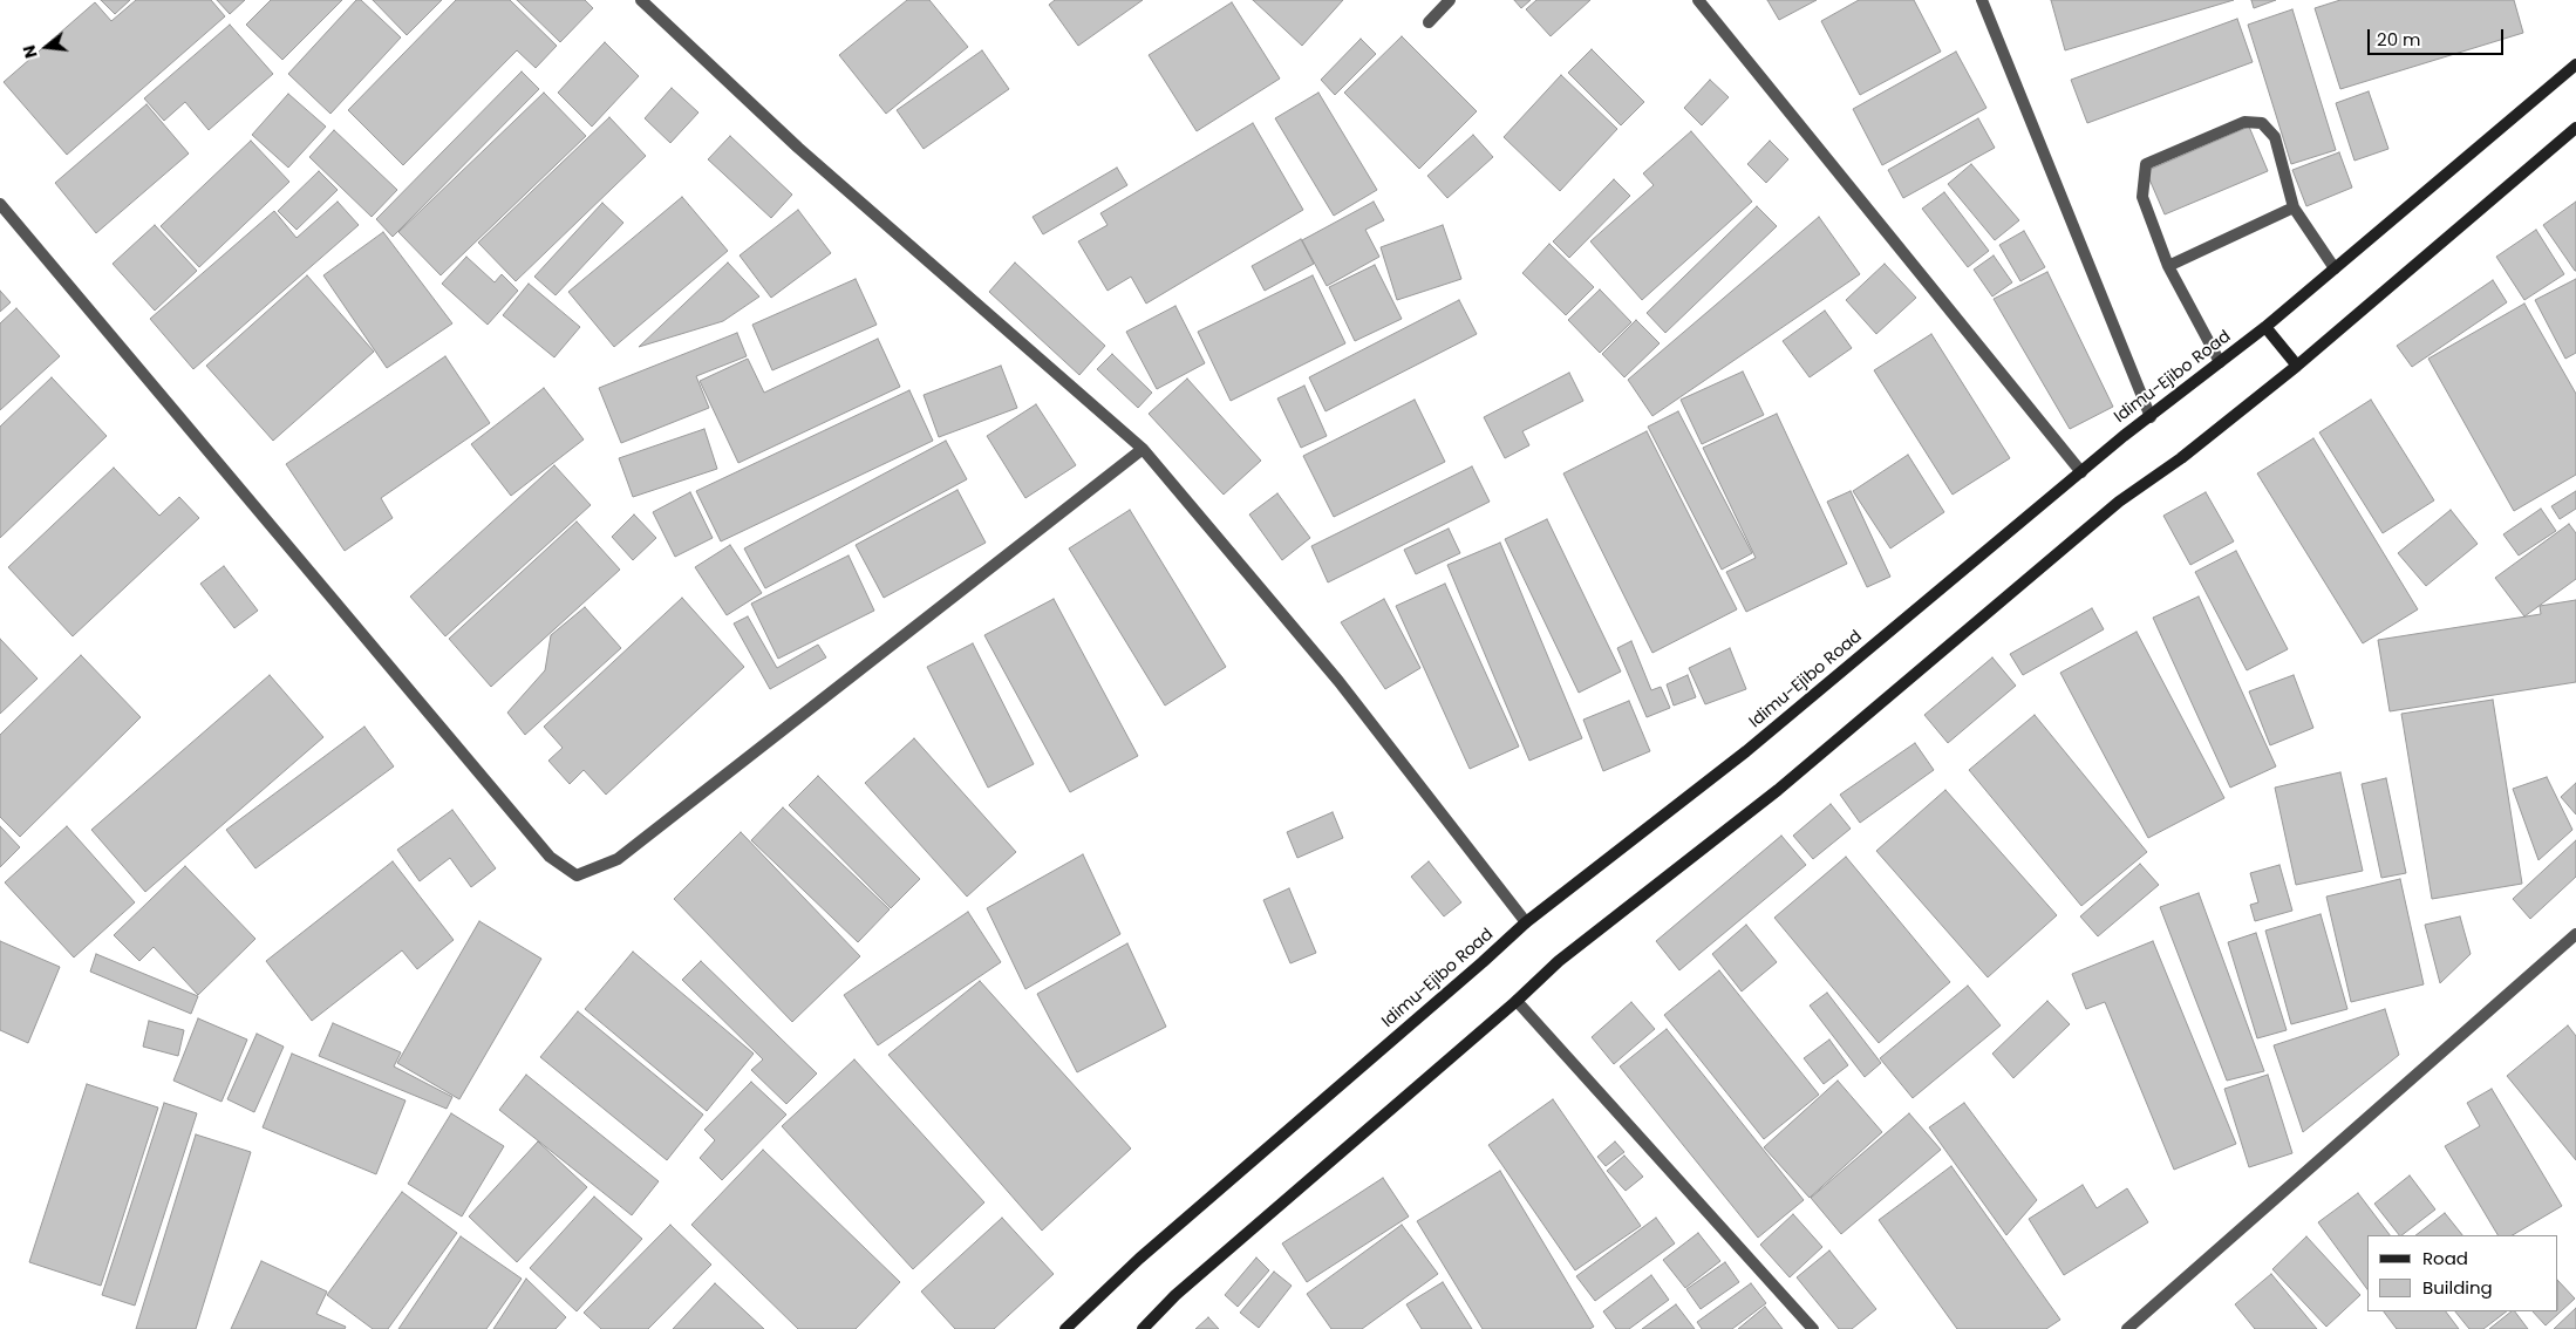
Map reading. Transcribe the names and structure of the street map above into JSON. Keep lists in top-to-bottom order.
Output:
{
  "streets": {
    "main road": ["Idimu-Ejibo Road"]
  },
  "legend": ["Road", "Building"],
  "scale_bar": "20 m",
  "north": "left"
}
